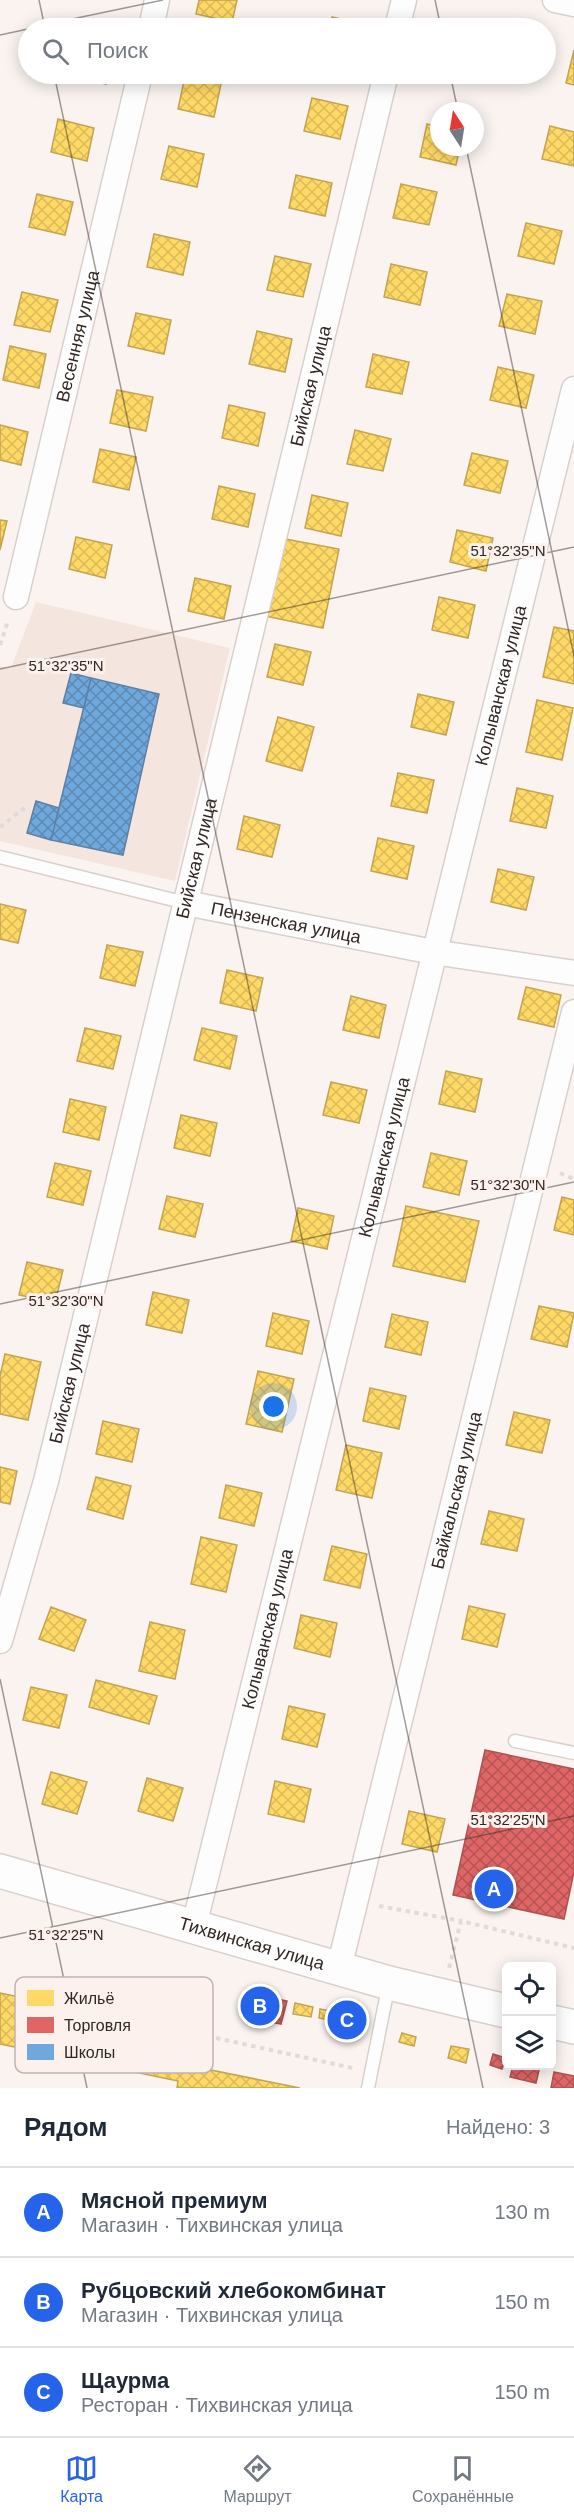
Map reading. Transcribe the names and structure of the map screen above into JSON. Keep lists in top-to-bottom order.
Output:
{
  "streets": {
    "main road": ["Тихвинская улица"],
    "street": [
      "Весенняя улица",
      "Бийская улица",
      "Колыванская улица",
      "Пензенская улица",
      "Байкальская улица"
    ]
  },
  "crossings": [
    ["Бийская улица", "Пензенская улица"],
    ["Колыванская улица", "Пензенская улица"],
    ["Колыванская улица", "Тихвинская улица"],
    ["Байкальская улица", "Тихвинская улица"]
  ],
  "legend": ["Жильё", "Торговля", "Школы"],
  "north": "top",
  "page": {
    "search": "Поиск",
    "pins": ["A", "B", "C"],
    "heading": ["Рядом", "Найдено: 3"],
    "list": [
      {
        "mark": "A",
        "name": "Мясной премиум",
        "note": "Магазин · Тихвинская улица",
        "value": "130 m"
      },
      {
        "mark": "B",
        "name": "Рубцовский хлебокомбинат",
        "note": "Магазин · Тихвинская улица",
        "value": "150 m"
      },
      {
        "mark": "C",
        "name": "Щаурма",
        "note": "Ресторан · Тихвинская улица",
        "value": "150 m"
      }
    ],
    "nav": ["Карта", "Маршрут", "Сохранённые"]
  },
  "coordinates": ["51°32'35\"N", "51°32'30\"N", "51°32'25\"N"]
}
